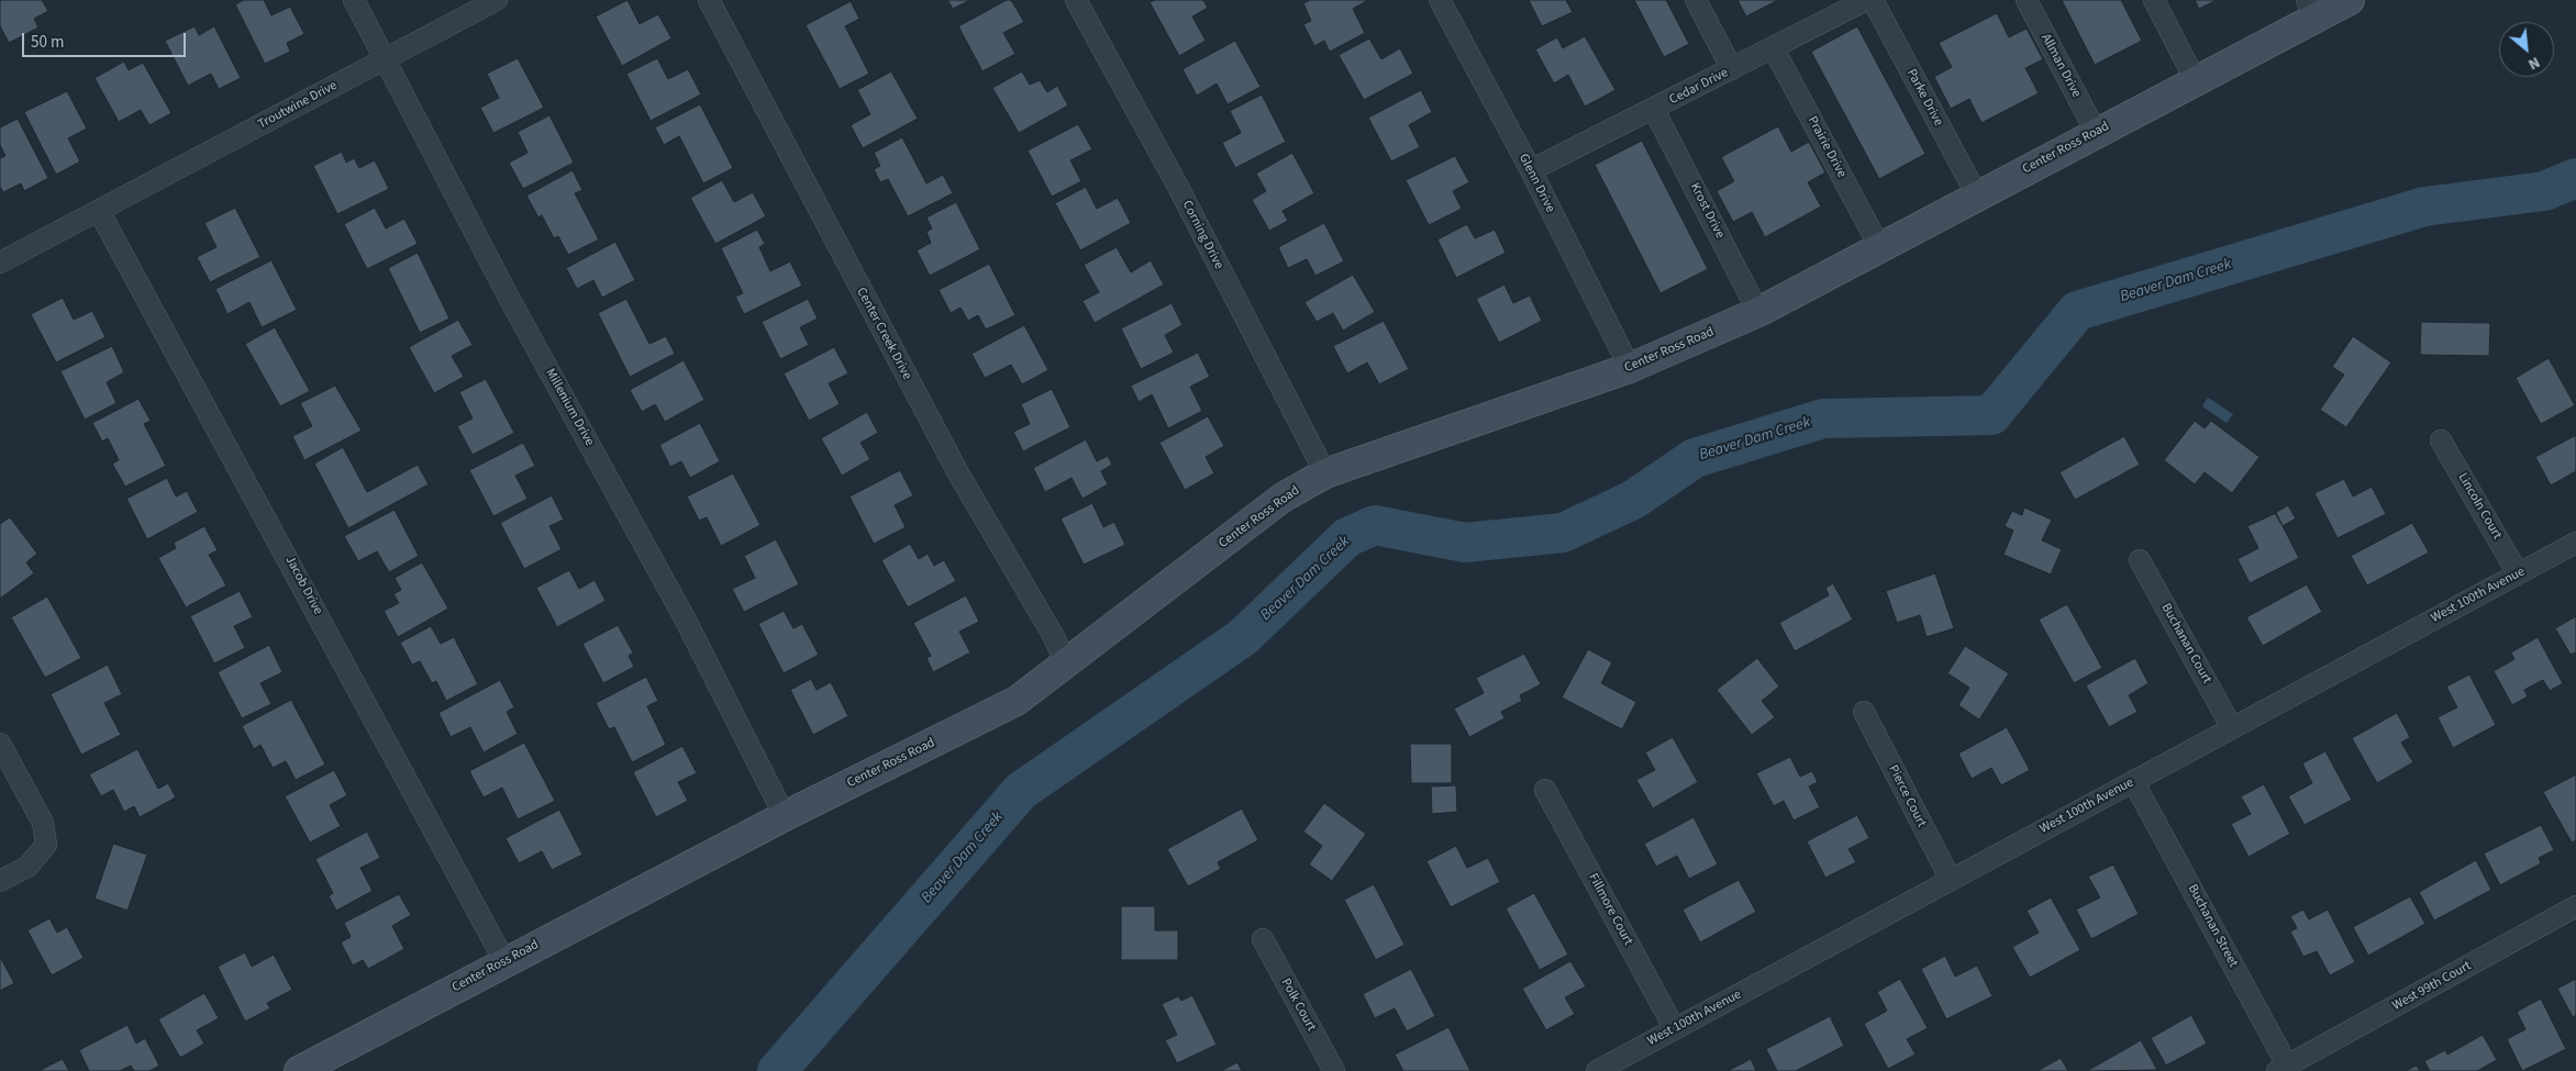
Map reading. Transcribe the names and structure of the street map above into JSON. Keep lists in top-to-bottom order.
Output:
{
  "streets": {
    "street": [
      "Allman Drive",
      "Cedar Drive",
      "Parke Drive",
      "Troutwine Drive",
      "Prairie Drive",
      "Center Ross Road",
      "Glenn Drive",
      "Krost Drive",
      "Corning Drive",
      "Center Creek Drive",
      "Millenium Drive",
      "Lincoln Court",
      "Jacob Drive",
      "West 100th Avenue",
      "Buchanan Court",
      "Pierce Court",
      "Fillmore Court",
      "Buchanan Street",
      "West 99th Court",
      "Polk Court"
    ]
  },
  "crossings": [
    ["Allman Drive", "Center Ross Road"],
    ["Cedar Drive", "Prairie Drive"],
    ["Cedar Drive", "Glenn Drive"],
    ["Cedar Drive", "Krost Drive"],
    ["Parke Drive", "Center Ross Road"],
    ["Troutwine Drive", "Millenium Drive"],
    ["Troutwine Drive", "Jacob Drive"],
    ["Prairie Drive", "Center Ross Road"],
    ["Center Ross Road", "Glenn Drive"],
    ["Center Ross Road", "Krost Drive"],
    ["Center Ross Road", "Corning Drive"],
    ["Center Ross Road", "Center Creek Drive"],
    ["Center Ross Road", "Millenium Drive"],
    ["Center Ross Road", "Jacob Drive"],
    ["Lincoln Court", "West 100th Avenue"],
    ["West 100th Avenue", "Buchanan Court"],
    ["West 100th Avenue", "Pierce Court"],
    ["West 100th Avenue", "Fillmore Court"],
    ["West 100th Avenue", "Buchanan Street"],
    ["Buchanan Street", "West 99th Court"]
  ],
  "water": ["Beaver Dam Creek"],
  "scale_bar": "50 m",
  "north": "bottom right"
}
